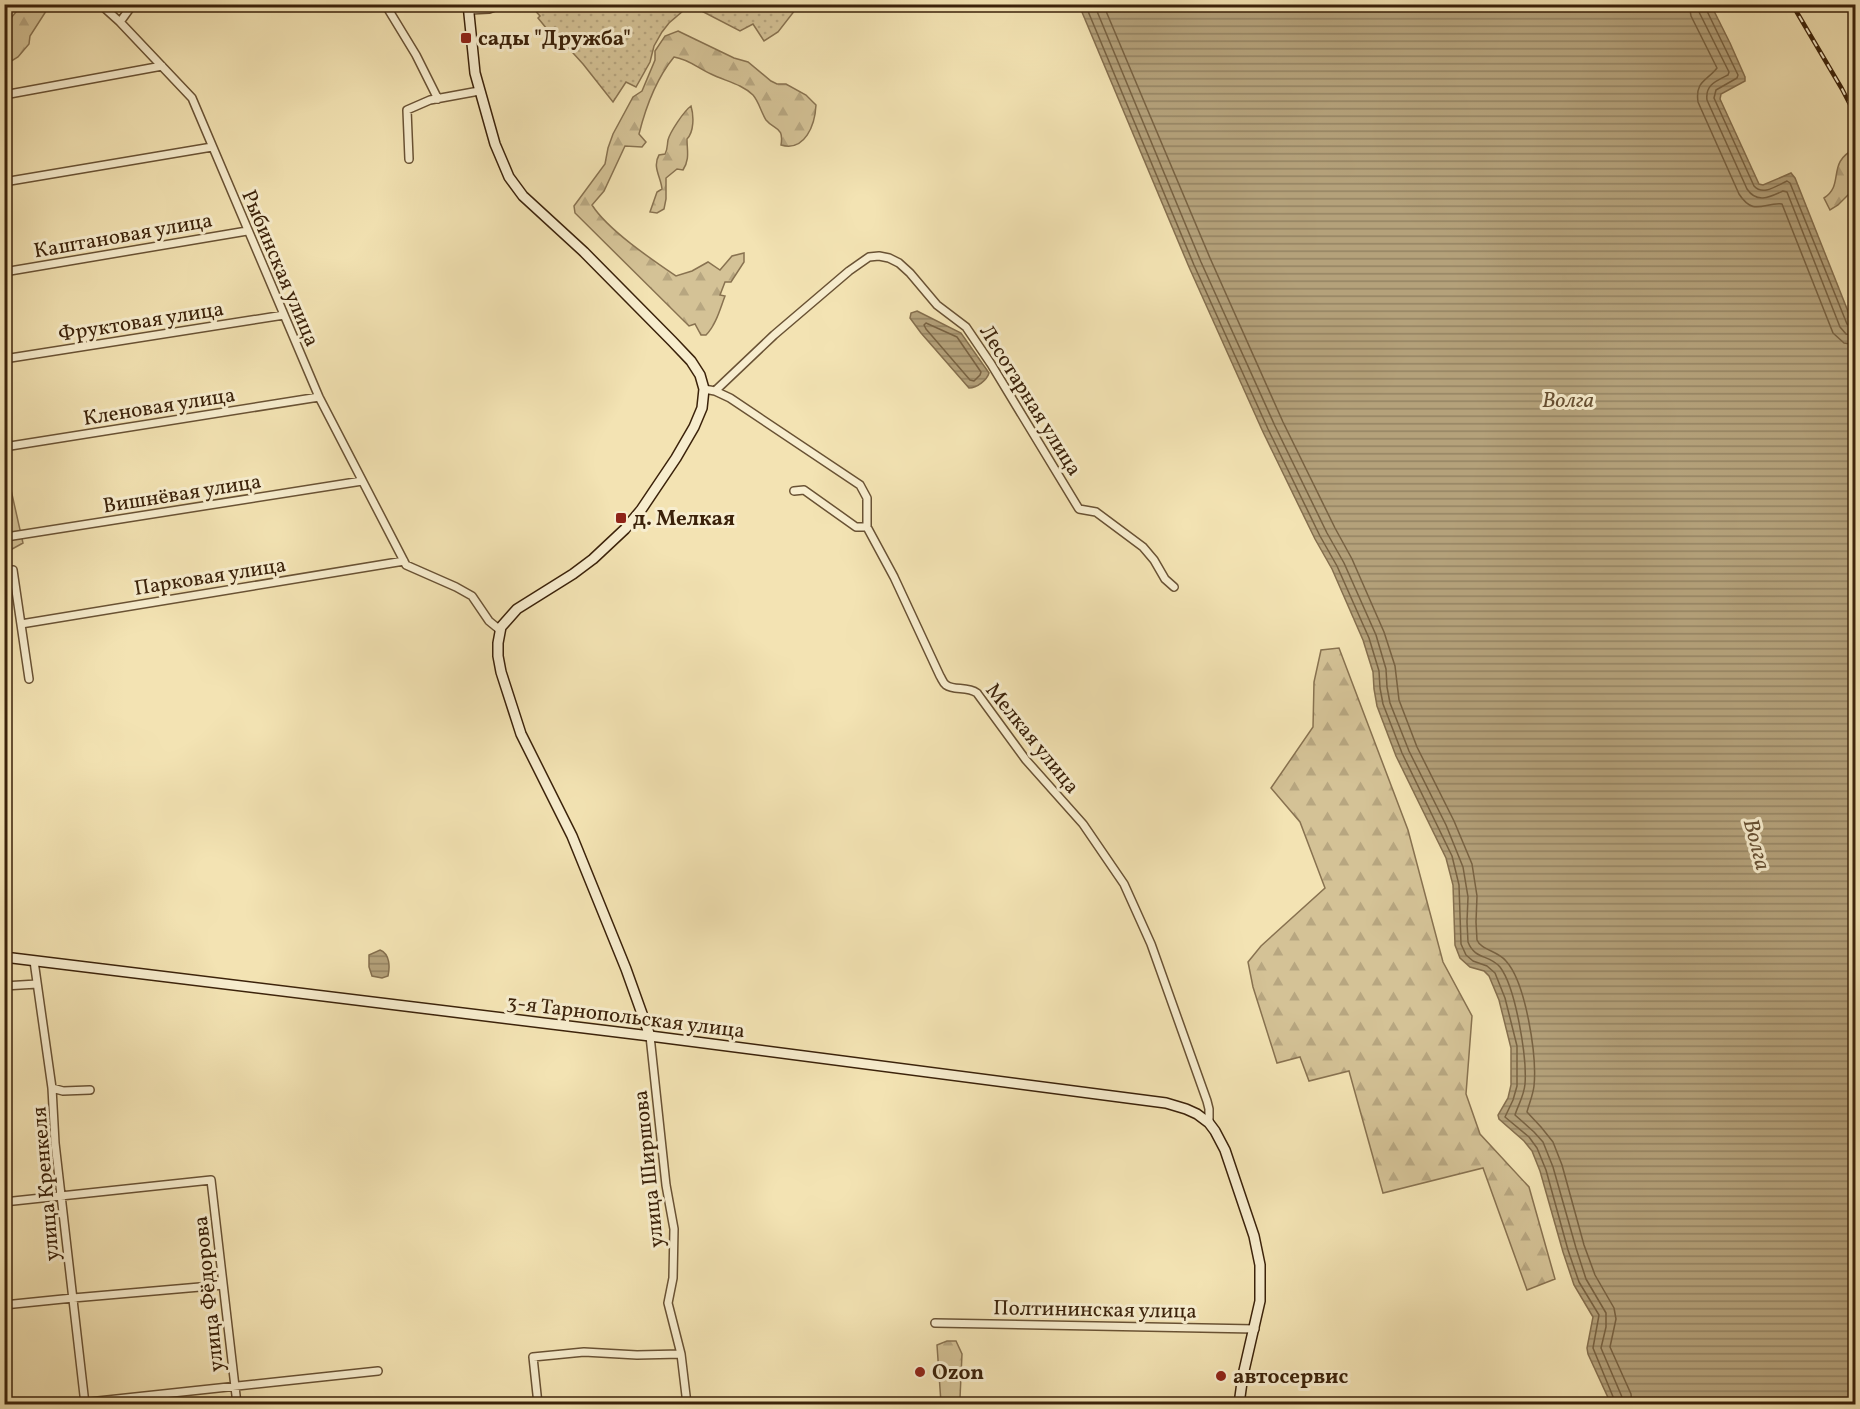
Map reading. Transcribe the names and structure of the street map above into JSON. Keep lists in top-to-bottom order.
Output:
{
  "streets": {
    "main road": ["3-я Тарнопольская улица"],
    "street": [
      "Каштановая улица",
      "Рыбинская улица",
      "Фруктовая улица",
      "Лесотарная улица",
      "Кленовая улица",
      "Вишнёвая улица",
      "Парковая улица",
      "Мелкая улица",
      "улица Ширшова",
      "улица Кренкеля",
      "улица Фёдорова",
      "Полтининская улица"
    ]
  },
  "crossings": [
    ["Каштановая улица", "Рыбинская улица"],
    ["Рыбинская улица", "Фруктовая улица"],
    ["Рыбинская улица", "Кленовая улица"],
    ["Рыбинская улица", "Вишнёвая улица"],
    ["Рыбинская улица", "Парковая улица"],
    ["Лесотарная улица", "Мелкая улица"],
    ["Мелкая улица", "3-я Тарнопольская улица"],
    ["3-я Тарнопольская улица", "улица Ширшова"],
    ["3-я Тарнопольская улица", "улица Кренкеля"],
    ["улица Кренкеля", "улица Фёдорова"]
  ],
  "water": ["Волга"],
  "places": {
    "transit": ["сады \"Дружба\"", "д. Мелкая"],
    "other": ["Ozon", "автосервис"]
  }
}
